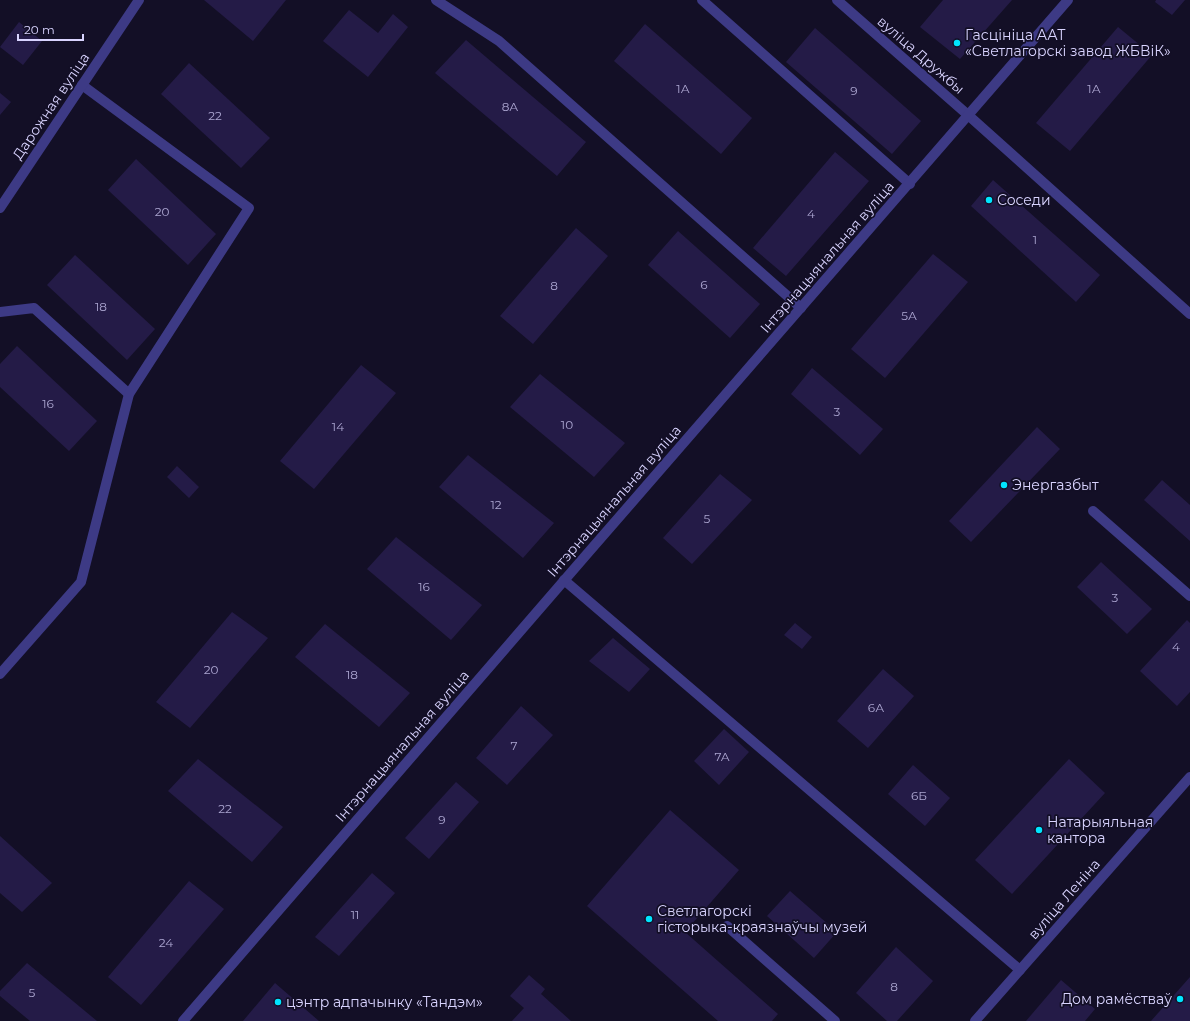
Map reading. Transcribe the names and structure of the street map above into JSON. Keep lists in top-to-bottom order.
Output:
{
  "streets": {
    "street": [
      "вуліца Дружбы",
      "Дарожная вуліца",
      "Інтэрнацыянальная вуліца",
      "вуліца Леніна"
    ]
  },
  "crossings": [
    ["вуліца Дружбы", "Інтэрнацыянальная вуліца"]
  ],
  "places": [
    "Гасцініца ААТ «Светлагорскі завод ЖБВіК»",
    "Соседи",
    "Энергазбыт",
    "Натарыяльная кантора",
    "Светлагорскі гісторыка-краязнаўчы музей",
    "Дом рамёстваў",
    "цэнтр адпачынку «Тандэм»"
  ],
  "house_numbers": [
    "1А",
    "1А",
    "9",
    "8А",
    "22",
    "20",
    "4",
    "1",
    "6",
    "8",
    "18",
    "5А",
    "16",
    "3",
    "10",
    "14",
    "12",
    "5",
    "16",
    "3",
    "4",
    "20",
    "18",
    "6А",
    "7",
    "7А",
    "6Б",
    "22",
    "9",
    "11",
    "24",
    "8",
    "5"
  ],
  "scale_bar": "20 m"
}
